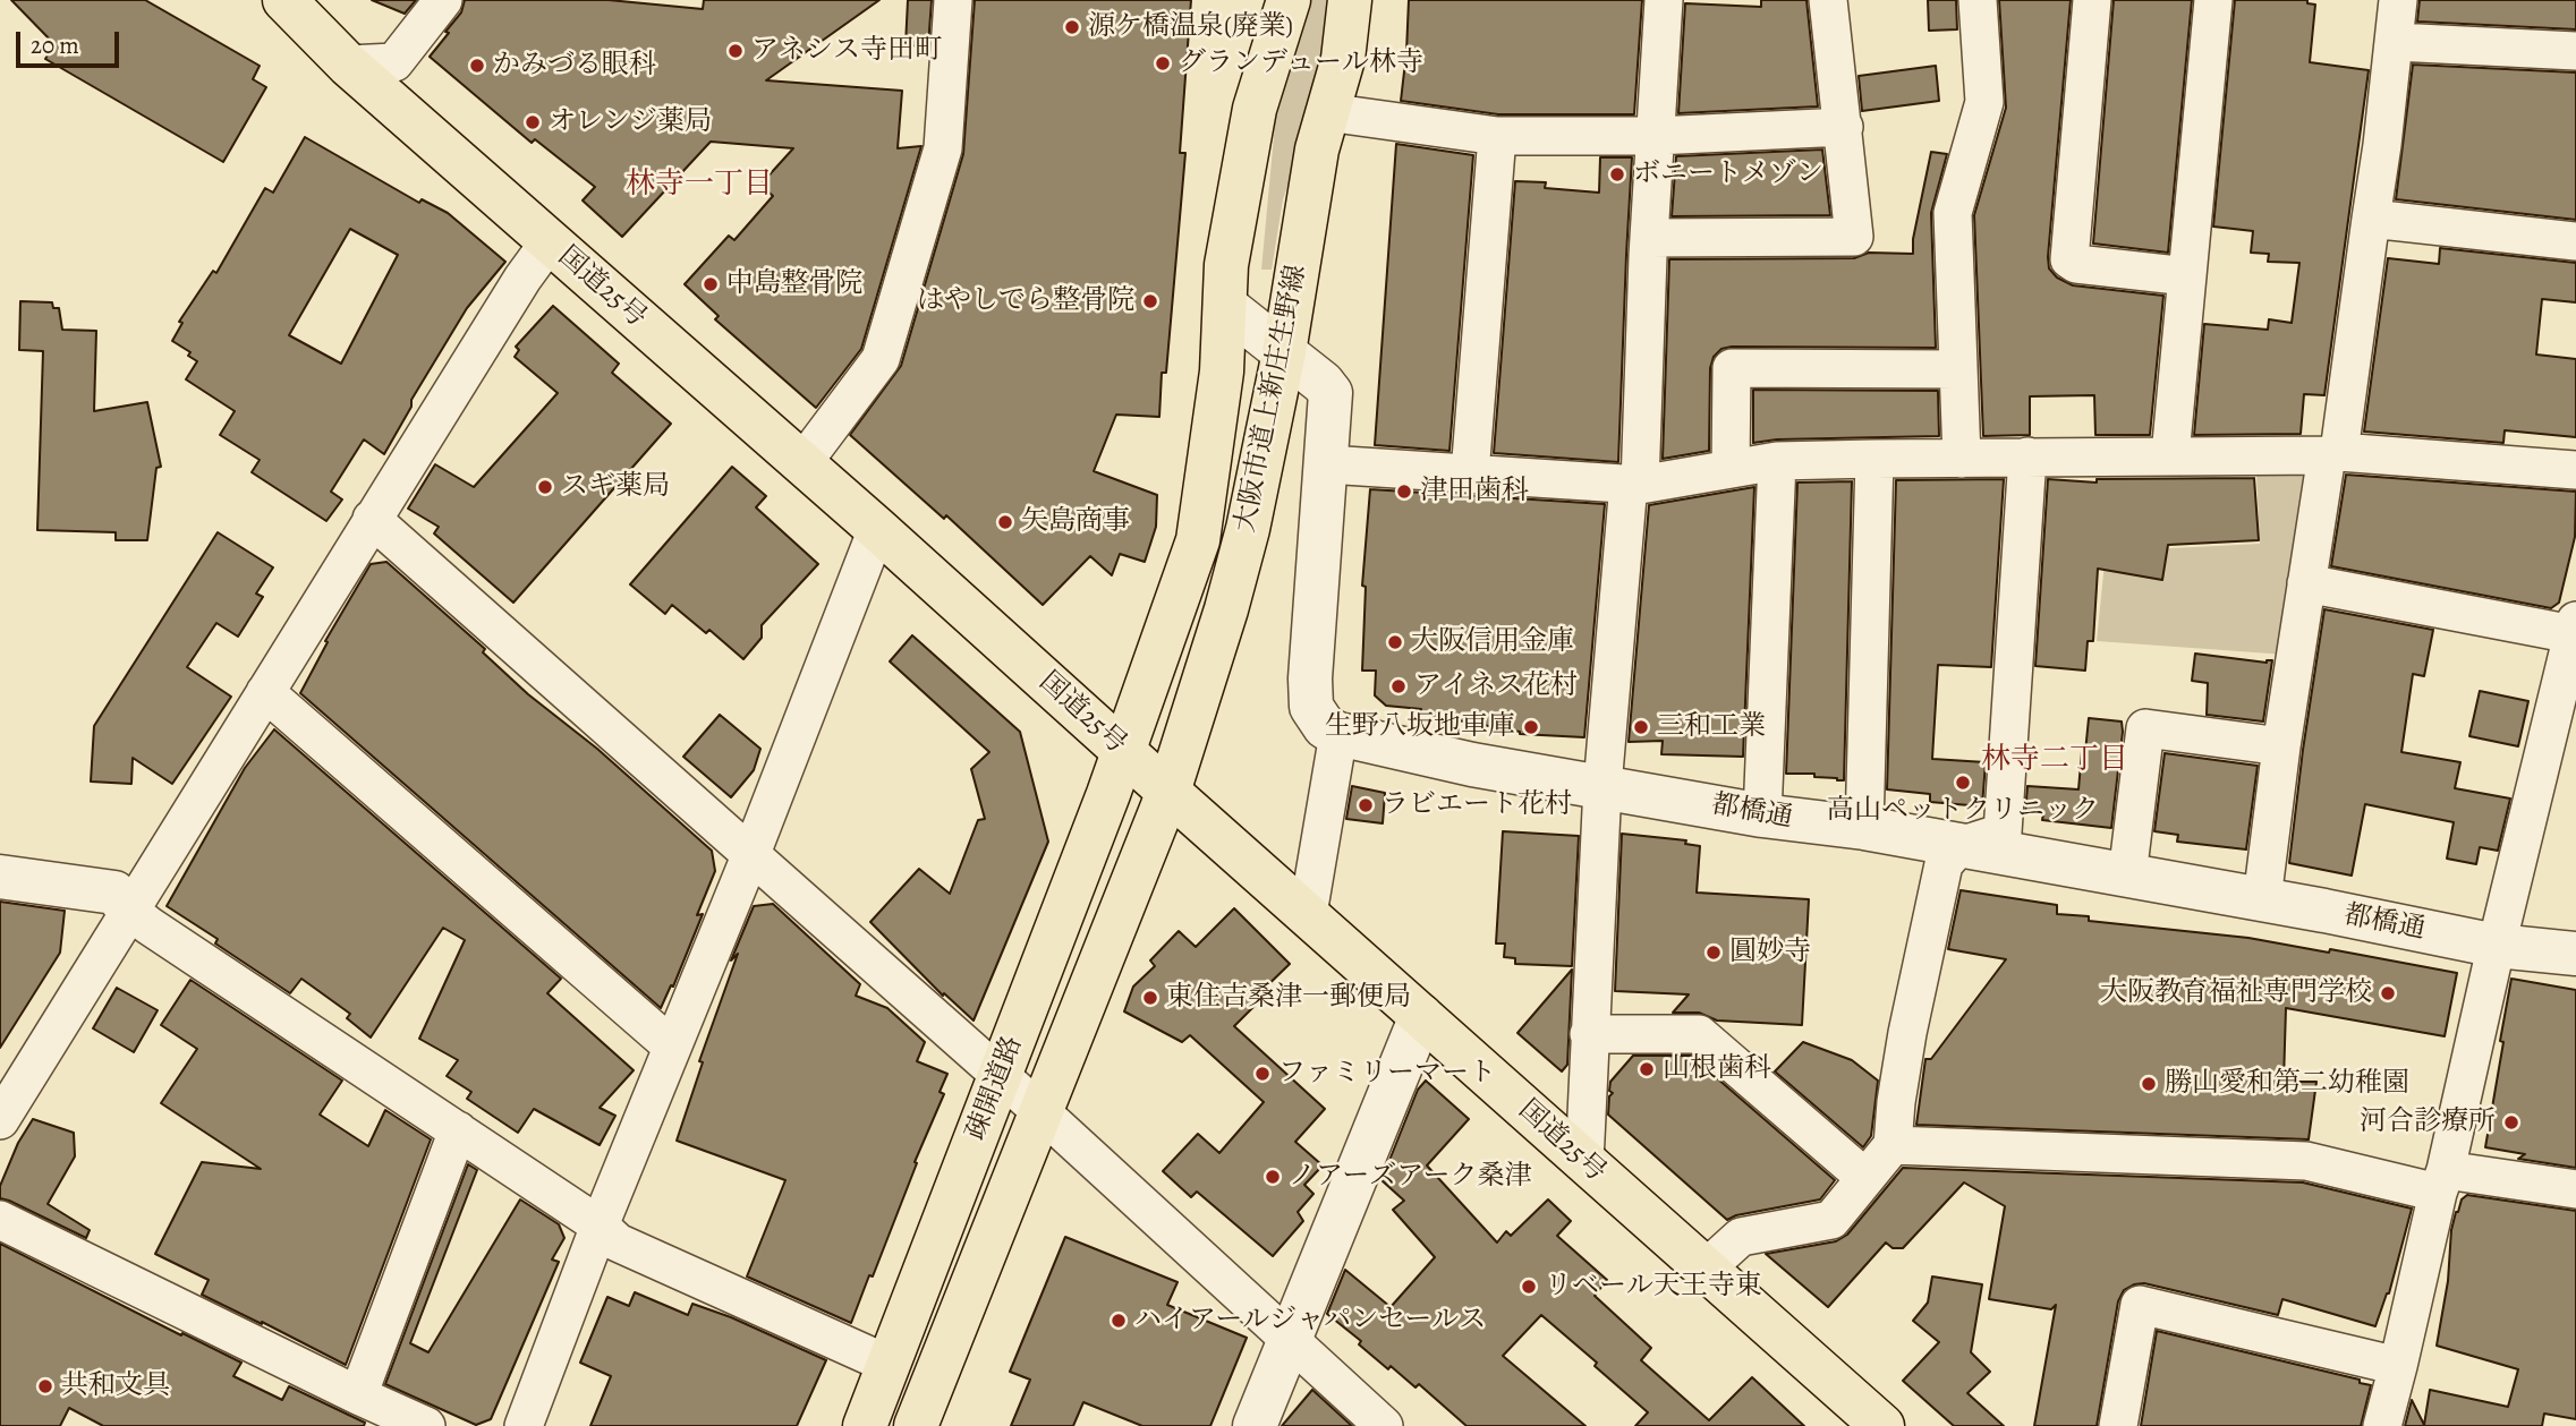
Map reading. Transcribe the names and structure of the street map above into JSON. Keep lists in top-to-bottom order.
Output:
{
  "streets": {
    "main road": ["国道25号", "大阪市道上新庄生野線", "疎開道路"],
    "street": ["都橋通"]
  },
  "crossings": [
    ["国道25号", "大阪市道上新庄生野線"],
    ["国道25号", "疎開道路"],
    ["大阪市道上新庄生野線", "疎開道路"]
  ],
  "districts": ["林寺一丁目", "林寺二丁目"],
  "places": [
    "源ケ橋温泉(廃業)",
    "アネシス寺田町",
    "グランデュール林寺",
    "かみづる眼科",
    "オレンジ薬局",
    "ボニートメゾン",
    "中島整骨院",
    "はやしでら整骨院",
    "スギ薬局",
    "津田歯科",
    "矢島商事",
    "大阪信用金庫",
    "アイネス花村",
    "生野八坂地車庫",
    "三和工業",
    "高山ペットクリニック",
    "ラビエート花村",
    "圓妙寺",
    "大阪教育福祉専門学校",
    "東住吉桑津一郵便局",
    "山根歯科",
    "ファミリーマート",
    "勝山愛和第二幼稚園",
    "河合診療所",
    "ノアーズアーク桑津",
    "リベール天王寺東",
    "ハイアールジャパンセールス",
    "共和文具"
  ],
  "scale_bar": "20 m"
}
